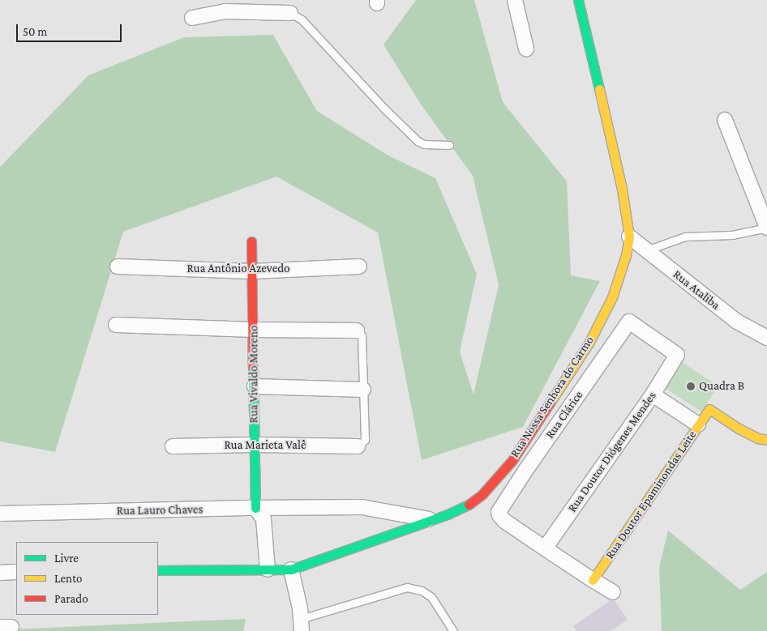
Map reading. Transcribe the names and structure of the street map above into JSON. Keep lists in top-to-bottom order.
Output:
{
  "streets": {
    "street": [
      "Rua Antônio Azevedo",
      "Rua Ataliba",
      "Rua Vivaldo Moreno",
      "Rua Nossa Senhora do Carmo",
      "Rua Clárice",
      "Rua Marieta Valê",
      "Rua Doutor Diógenes Mendes",
      "Rua Doutor Epaminondas Leite",
      "Rua Lauro Chaves"
    ]
  },
  "crossings": [
    ["Rua Antônio Azevedo", "Rua Vivaldo Moreno"],
    ["Rua Ataliba", "Rua Nossa Senhora do Carmo"],
    ["Rua Vivaldo Moreno", "Rua Nossa Senhora do Carmo"],
    ["Rua Vivaldo Moreno", "Rua Marieta Valê"],
    ["Rua Vivaldo Moreno", "Rua Lauro Chaves"],
    ["Rua Nossa Senhora do Carmo", "Rua Lauro Chaves"],
    ["Rua Clárice", "Rua Doutor Diógenes Mendes"]
  ],
  "places": ["Quadra B"],
  "legend": ["Livre", "Lento", "Parado"],
  "scale_bar": "50 m"
}
